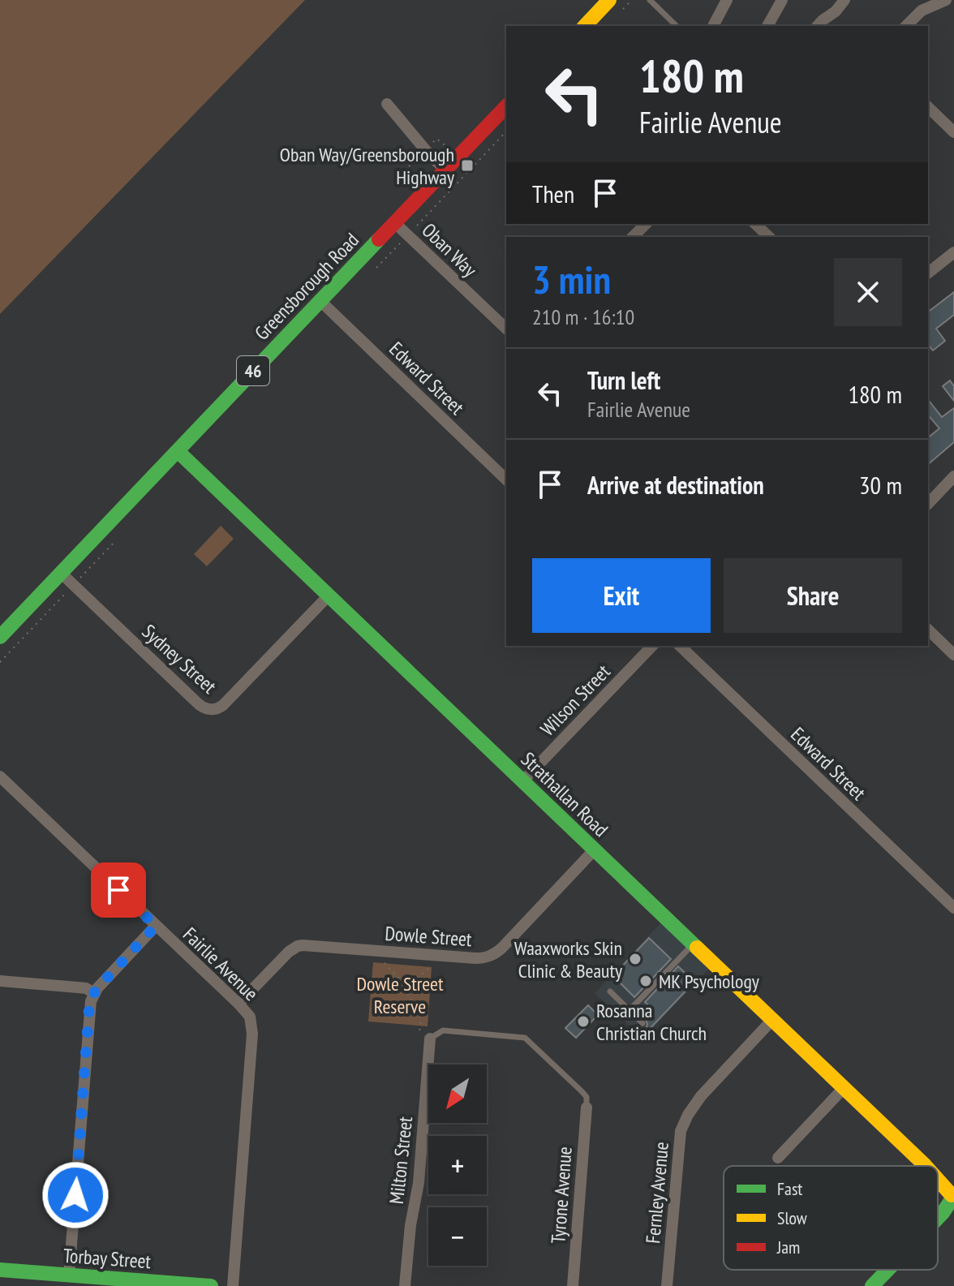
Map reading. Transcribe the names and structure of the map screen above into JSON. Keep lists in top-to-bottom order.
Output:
{
  "streets": {
    "main road": [
      "Greensborough Road",
      "46",
      "Strathallan Road",
      "Torbay Street"
    ],
    "street": [
      "Oban Way",
      "Edward Street",
      "Sydney Street",
      "Wilson Street",
      "Dowle Street",
      "Fairlie Avenue",
      "Milton Street",
      "Fernley Avenue",
      "Tyrone Avenue"
    ]
  },
  "crossings": [
    ["Oban Way", "Greensborough Road"],
    ["Greensborough Road", "Edward Street"],
    ["Greensborough Road", "Sydney Street"],
    ["Greensborough Road", "Strathallan Road"],
    ["Sydney Street", "Strathallan Road"],
    ["Wilson Street", "Strathallan Road"],
    ["Strathallan Road", "Dowle Street"],
    ["Strathallan Road", "Fernley Avenue"],
    ["Dowle Street", "Fairlie Avenue"]
  ],
  "parks": ["Dowle Street Reserve"],
  "places": {
    "transit": ["Oban Way/Greensborough Highway"],
    "other": ["Waaxworks Skin Clinic & Beauty", "MK Psychology", "Rosanna Christian Church"]
  },
  "legend": ["Fast", "Slow", "Jam"],
  "north": "bottom left",
  "page": {
    "turn": ["180 m", "Fairlie Avenue"],
    "then": "Then",
    "heading": ["3 min", "210 m · 16:10"],
    "list": [
      {
        "name": "Turn left",
        "note": "Fairlie Avenue",
        "value": "180 m"
      },
      {
        "name": "Arrive at destination",
        "value": "30 m"
      }
    ],
    "buttons": ["Exit", "Share"],
    "map_buttons": ["+", "−"]
  }
}
